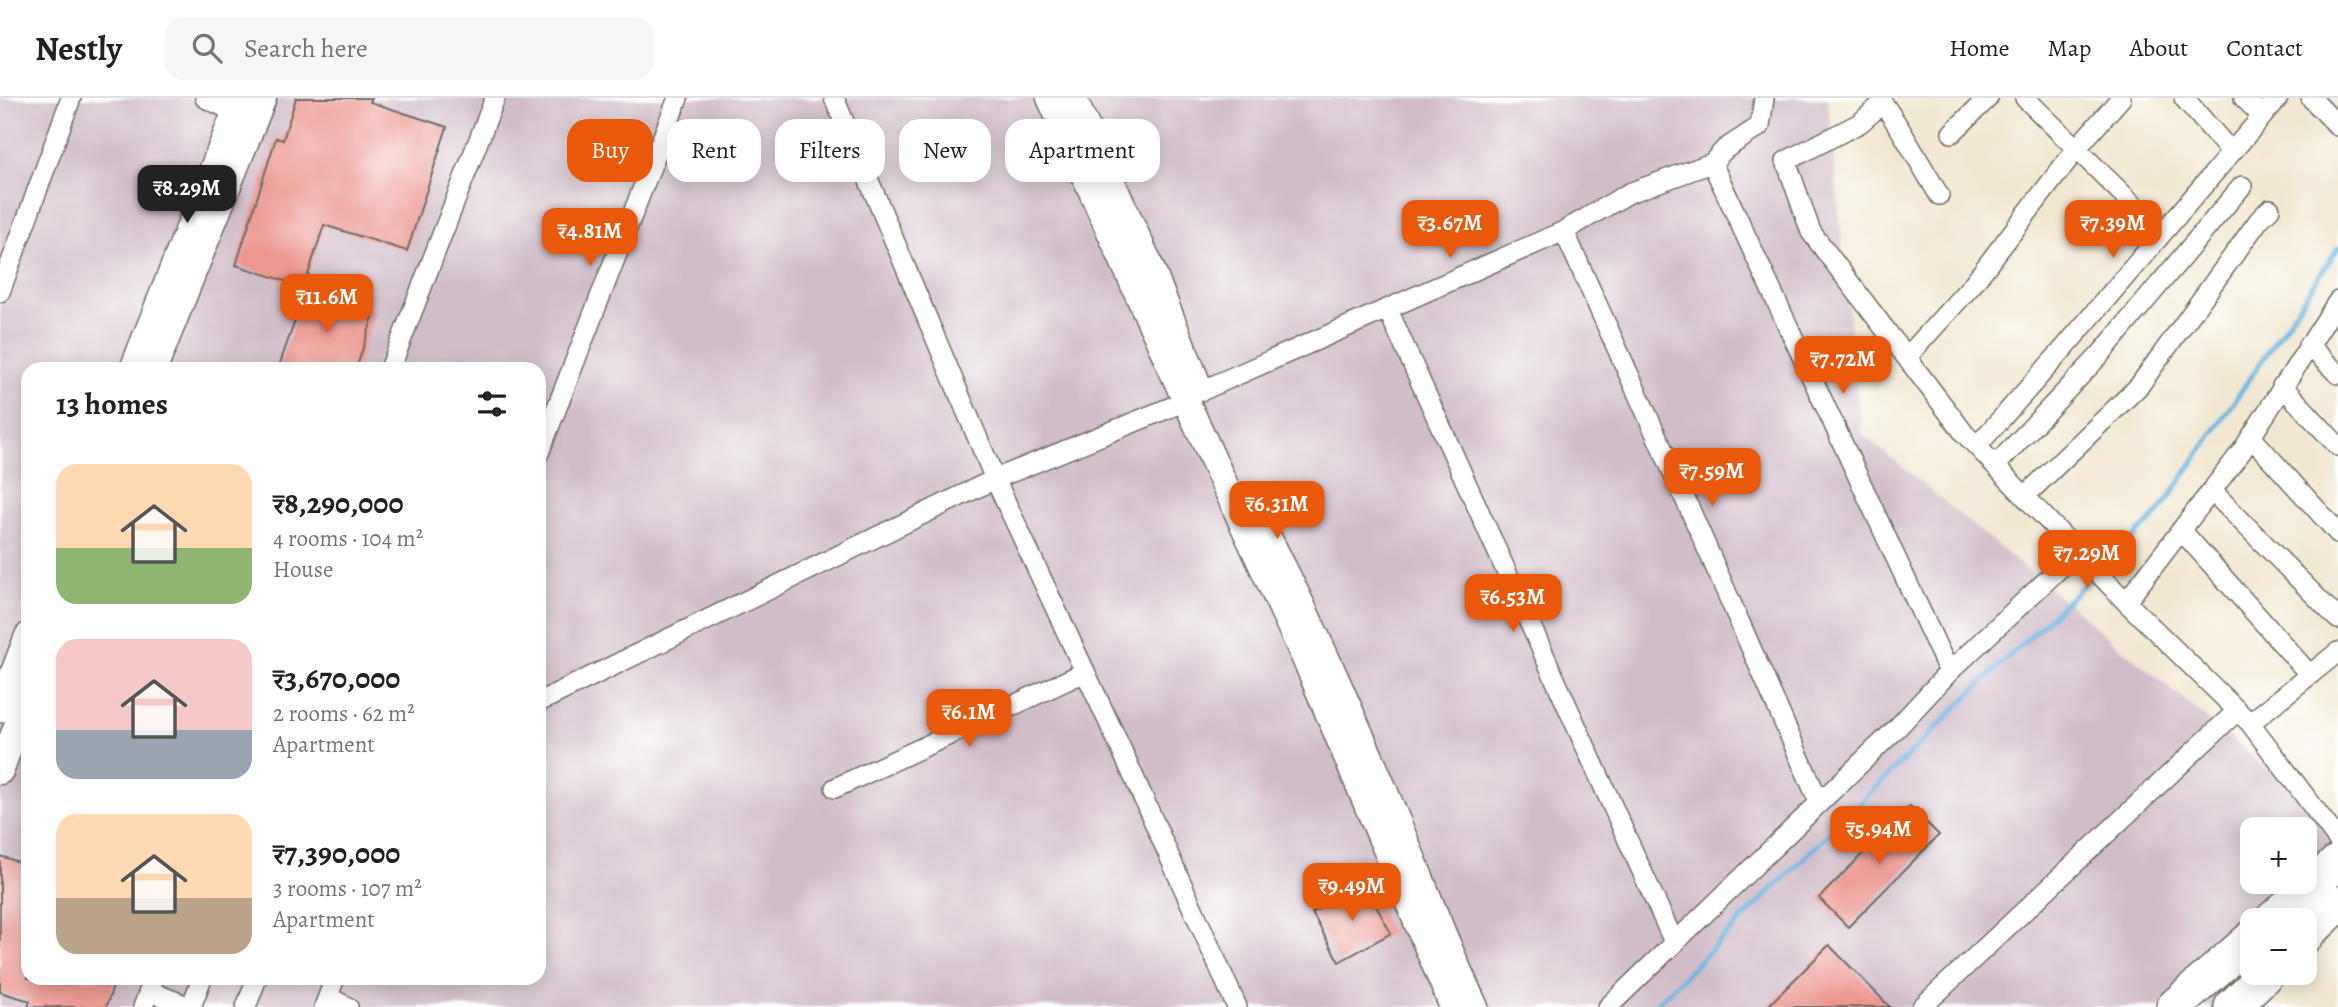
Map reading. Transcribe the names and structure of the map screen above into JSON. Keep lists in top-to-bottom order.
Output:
{
  "page": {
    "header": "Nestly",
    "search": "Search here",
    "nav": [
      "Home",
      "Map",
      "About",
      "Contact"
    ],
    "chip": [
      "Buy",
      "Rent",
      "Filters",
      "New",
      "Apartment"
    ],
    "price": [
      "₹8.29M",
      "₹3.67M",
      "₹7.39M",
      "₹4.81M",
      "₹11.6M",
      "₹7.72M",
      "₹7.59M",
      "₹6.31M",
      "₹7.29M",
      "₹6.53M",
      "₹6.1M",
      "₹5.94M",
      "₹9.49M"
    ],
    "heading": "13 homes",
    "list": [
      {
        "name": "₹8,290,000",
        "note": "4 rooms · 104 m² · House"
      },
      {
        "name": "₹3,670,000",
        "note": "2 rooms · 62 m² · Apartment"
      },
      {
        "name": "₹7,390,000",
        "note": "3 rooms · 107 m² · Apartment"
      }
    ],
    "map_buttons": ["+", "−"]
  }
}
